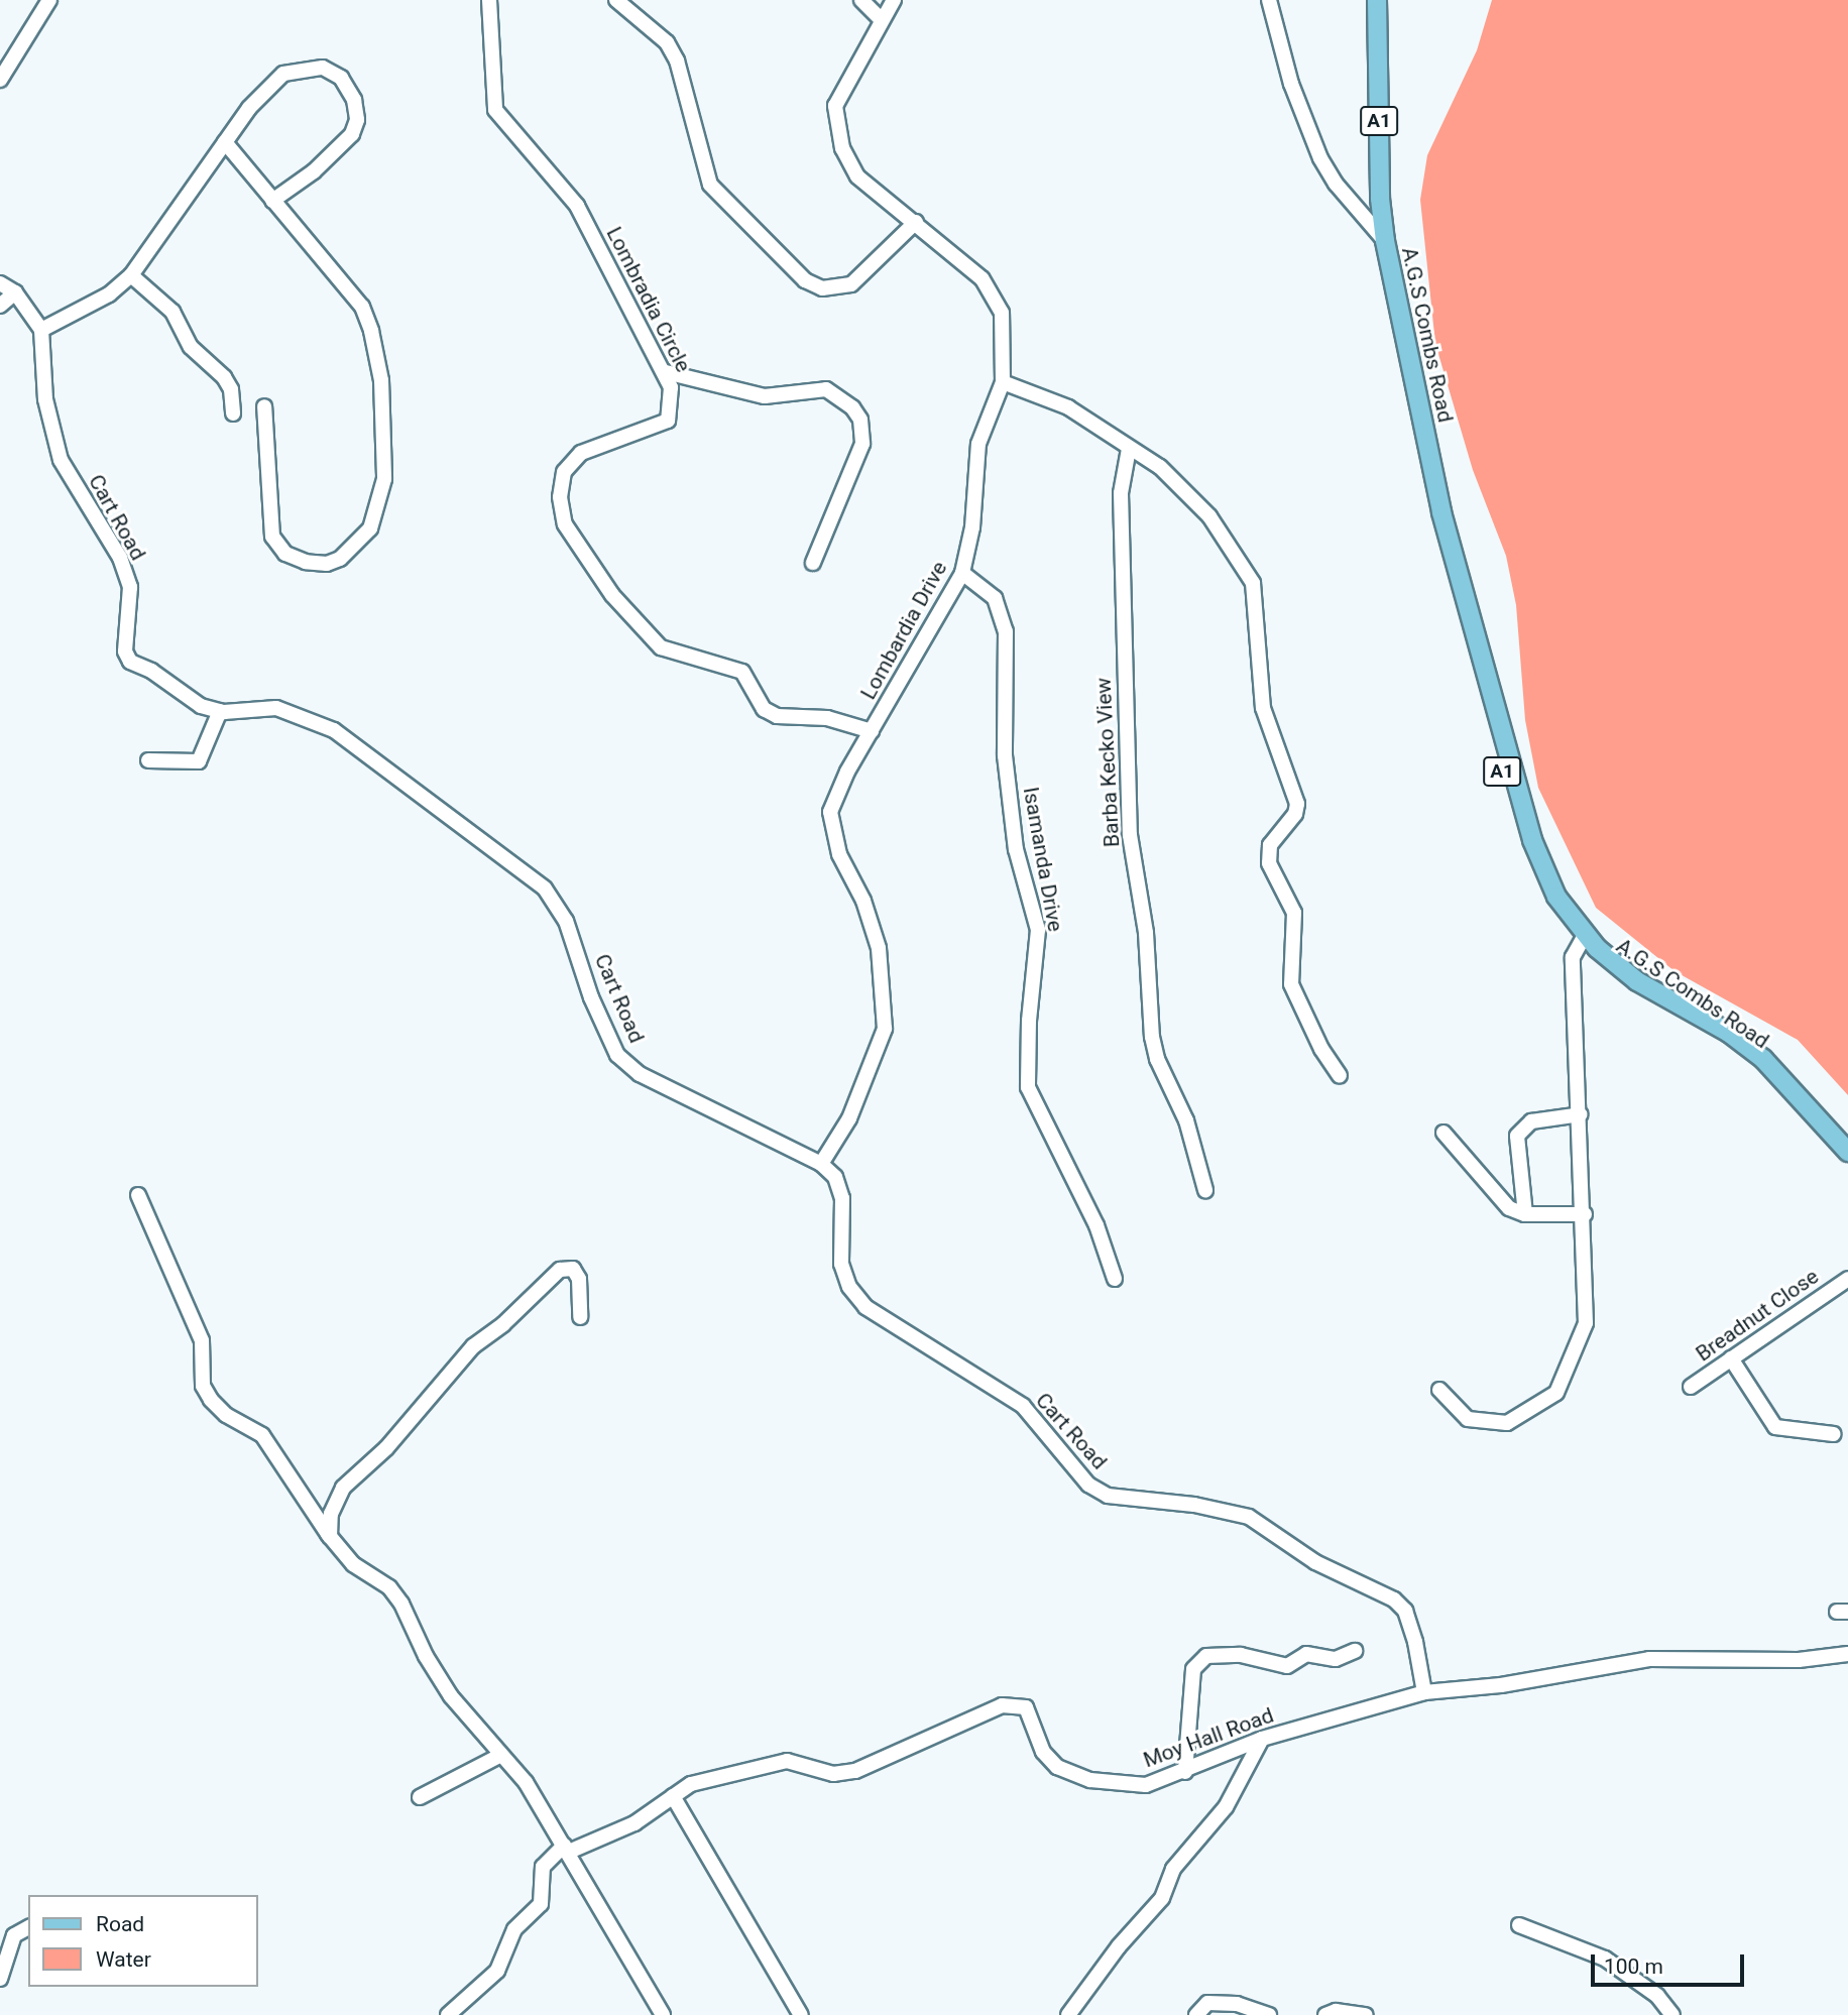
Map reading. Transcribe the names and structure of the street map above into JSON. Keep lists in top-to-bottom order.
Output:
{
  "streets": {
    "main road": ["A1", "A.G.S Combs Road"],
    "street": [
      "Lombradia Circle",
      "Cart Road",
      "Lombardia Drive",
      "Barba Kecko View",
      "Isamanda Drive",
      "Breadnut Close",
      "Moy Hall Road"
    ]
  },
  "crossings": [
    ["A1", "A.G.S Combs Road"],
    ["Lombradia Circle", "Lombardia Drive"],
    ["Cart Road", "Lombardia Drive"],
    ["Cart Road", "Moy Hall Road"],
    ["Lombardia Drive", "Isamanda Drive"]
  ],
  "legend": ["Road", "Water"],
  "scale_bar": "100 m"
}
